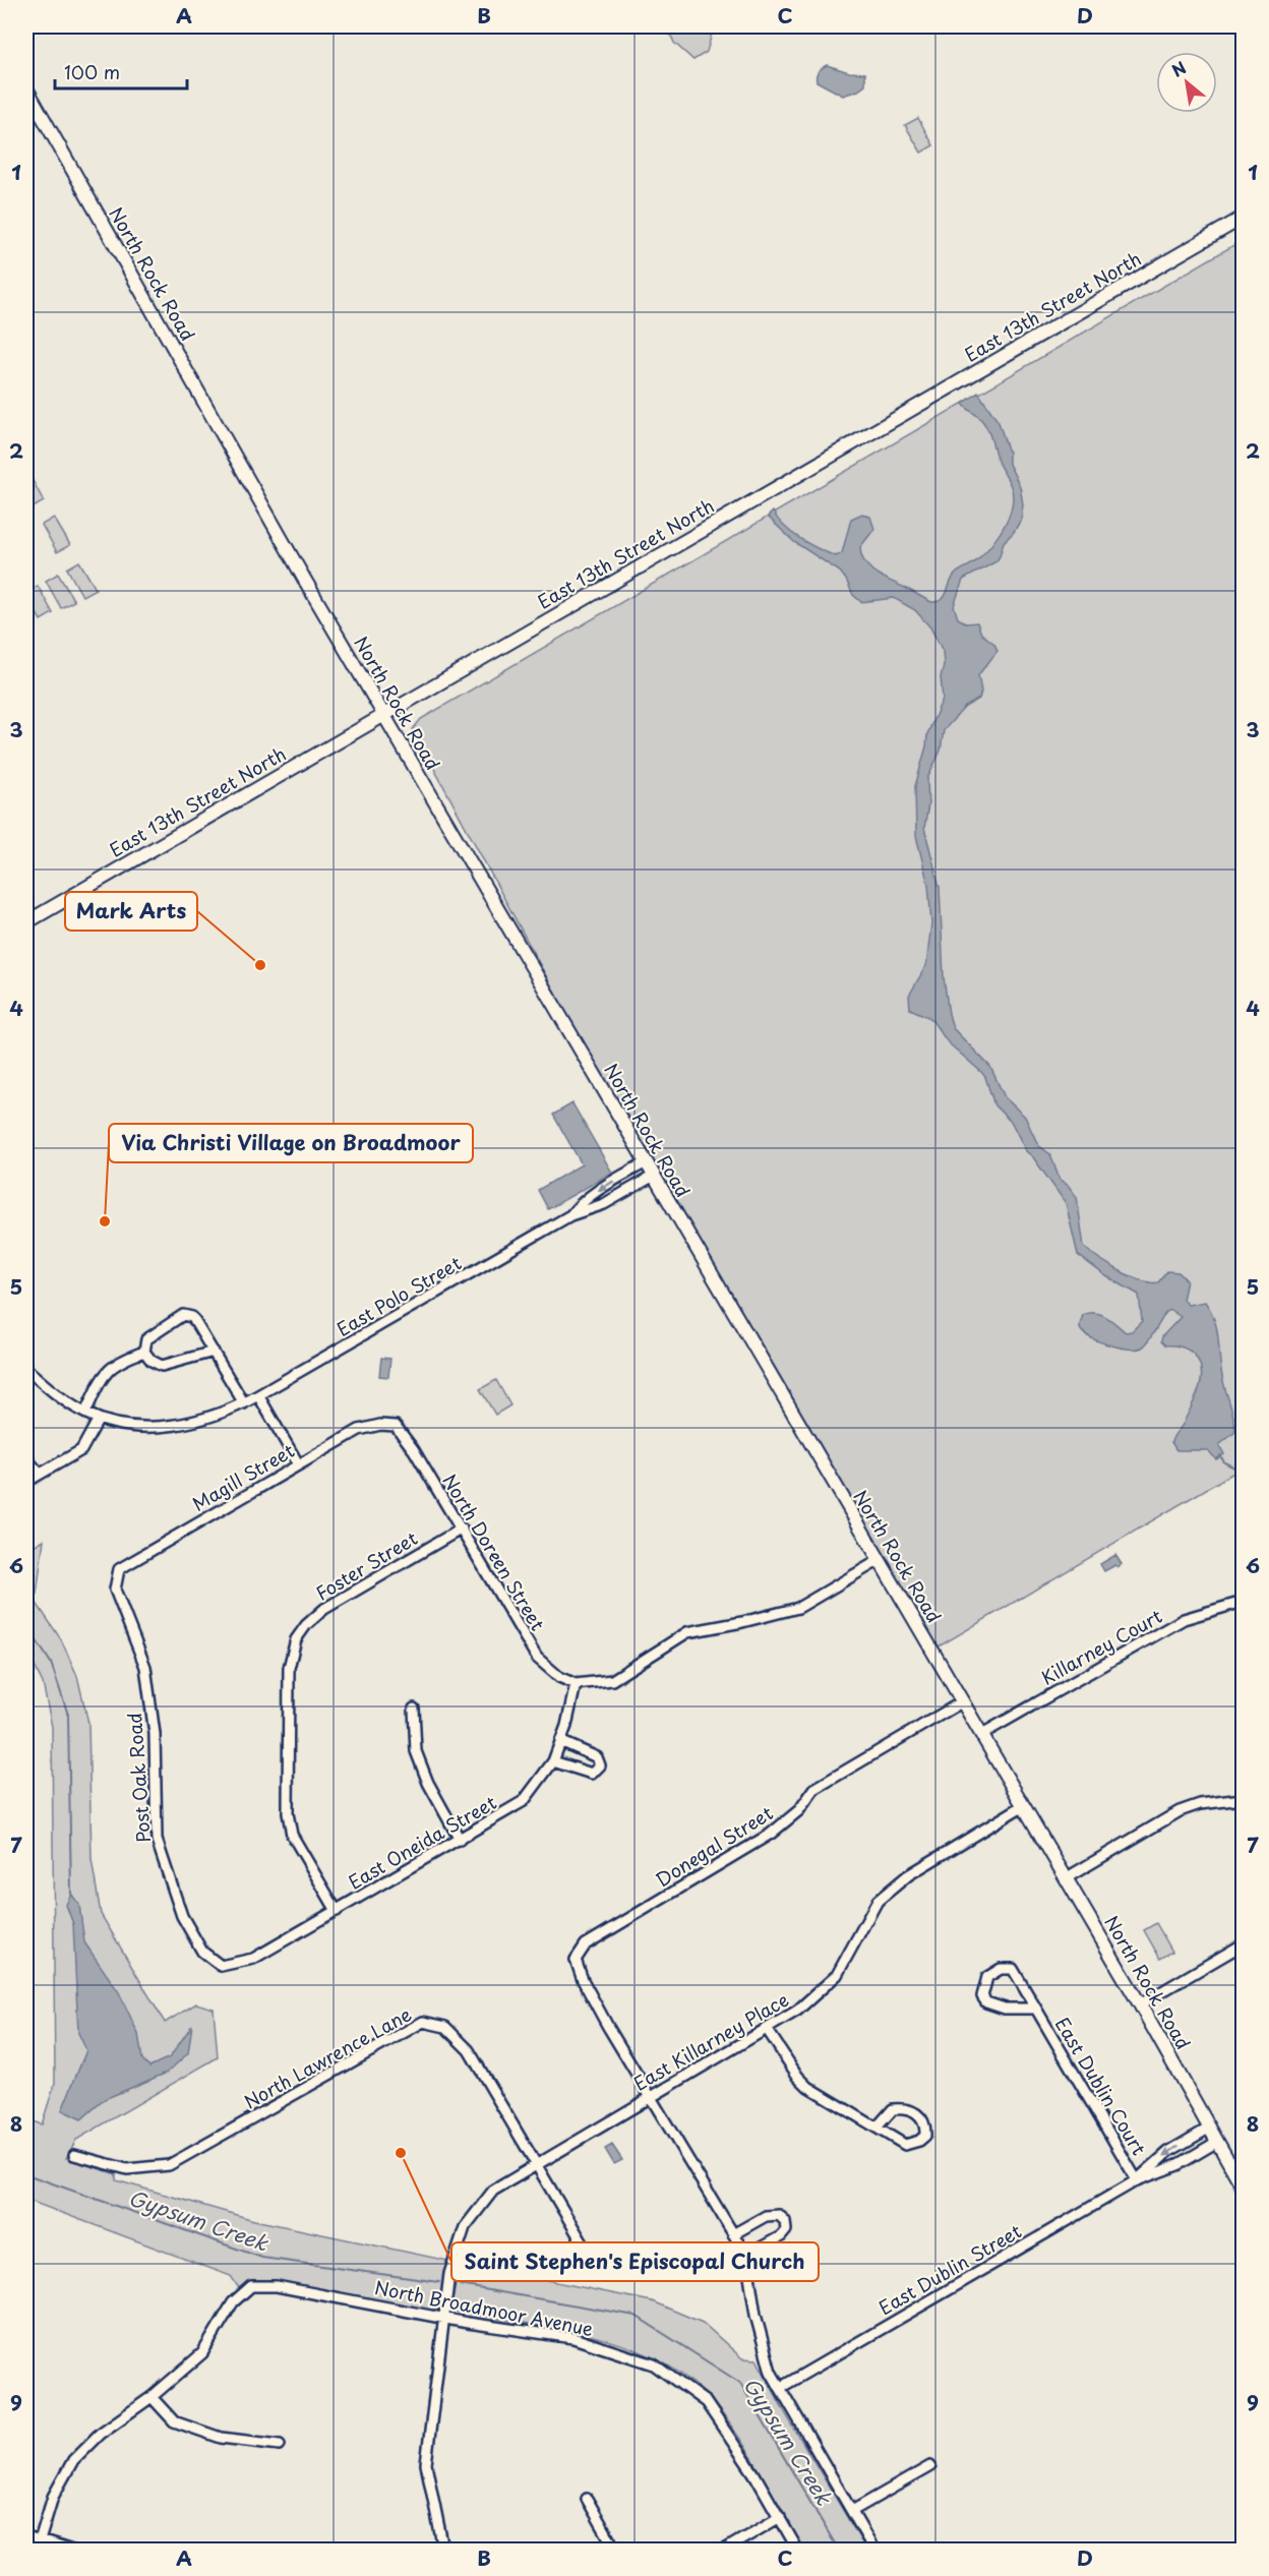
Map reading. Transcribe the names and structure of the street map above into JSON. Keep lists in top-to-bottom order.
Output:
{
  "streets": {
    "main road": ["North Rock Road", "East 13th Street North"],
    "street": [
      "East Polo Street",
      "Magill Street",
      "North Doreen Street",
      "Foster Street",
      "Killarney Court",
      "Post Oak Road",
      "East Oneida Street",
      "Donegal Street",
      "East Killarney Place",
      "North Lawrence Lane",
      "East Dublin Court",
      "East Dublin Street",
      "North Broadmoor Avenue"
    ]
  },
  "crossings": [
    ["North Rock Road", "East 13th Street North"],
    ["North Rock Road", "East Polo Street"],
    ["North Rock Road", "Killarney Court"],
    ["North Rock Road", "Donegal Street"],
    ["North Rock Road", "East Killarney Place"],
    ["North Rock Road", "East Dublin Street"],
    ["Magill Street", "North Doreen Street"],
    ["Magill Street", "Post Oak Road"],
    ["North Doreen Street", "Foster Street"],
    ["North Doreen Street", "East Oneida Street"],
    ["Foster Street", "East Oneida Street"],
    ["Post Oak Road", "East Oneida Street"],
    ["Donegal Street", "East Killarney Place"],
    ["East Killarney Place", "North Lawrence Lane"],
    ["East Killarney Place", "North Broadmoor Avenue"],
    ["East Dublin Court", "East Dublin Street"]
  ],
  "water": ["Gypsum Creek"],
  "places": ["Mark Arts", "Via Christi Village on Broadmoor", "Saint Stephen's Episcopal Church"],
  "scale_bar": "100 m",
  "north": "top left",
  "grid": {
    "columns": [
      "A",
      "B",
      "C",
      "D"
    ],
    "rows": [
      "1",
      "2",
      "3",
      "4",
      "5",
      "6",
      "7",
      "8",
      "9"
    ]
  }
}
